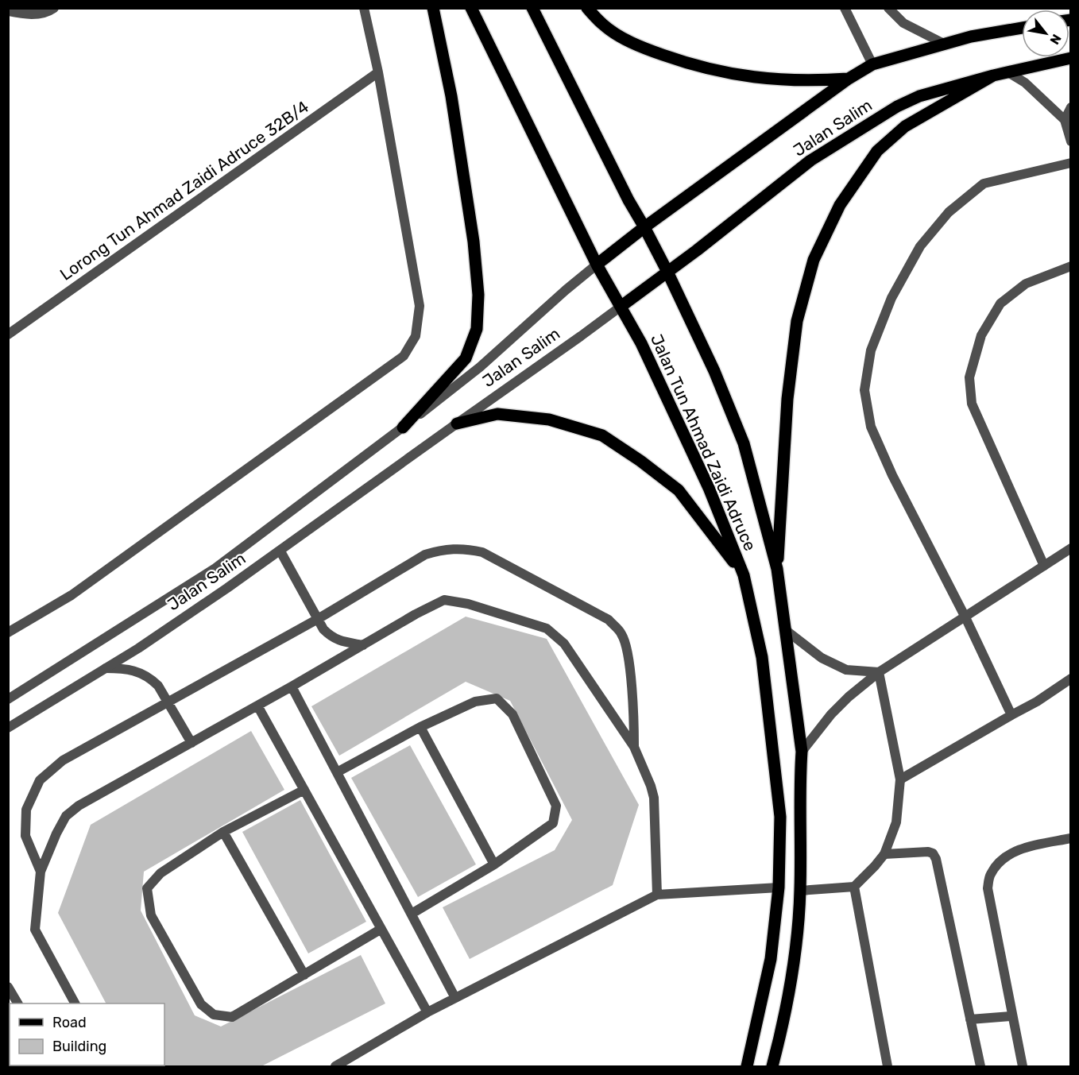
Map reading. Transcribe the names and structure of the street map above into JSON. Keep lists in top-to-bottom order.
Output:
{
  "streets": {
    "main road": ["Jalan Salim", "Jalan Tun Ahmad Zaidi Adruce"],
    "street": ["Lorong Tun Ahmad Zaidi Adruce 32B/4"]
  },
  "crossings": [
    ["Jalan Salim", "Jalan Tun Ahmad Zaidi Adruce"]
  ],
  "legend": ["Road", "Building"],
  "north": "bottom right"
}
